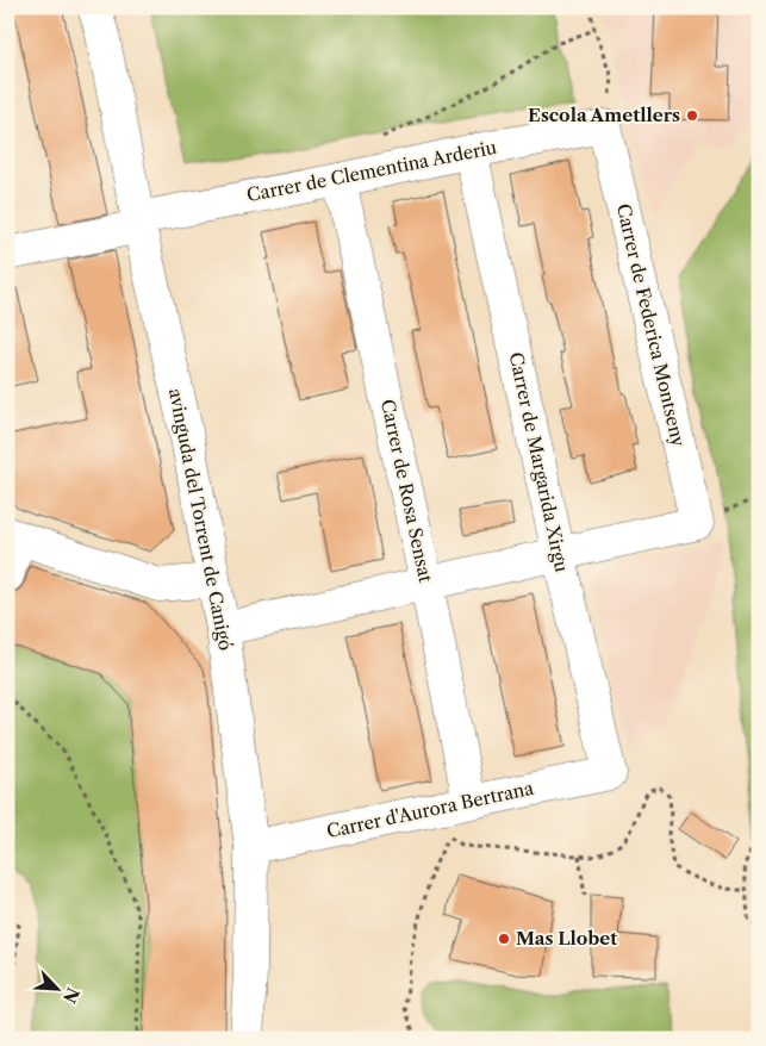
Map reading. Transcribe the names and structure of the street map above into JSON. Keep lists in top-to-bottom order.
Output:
{
  "streets": {
    "street": [
      "Carrer de Clementina Arderiu",
      "Carrer de Federica Montseny",
      "Carrer de Margarida Xirgu",
      "Carrer de Rosa Sensat",
      "avinguda del Torrent de Canigó",
      "Carrer d'Aurora Bertrana"
    ]
  },
  "crossings": [
    ["Carrer de Clementina Arderiu", "Carrer de Federica Montseny"],
    ["Carrer de Clementina Arderiu", "Carrer de Margarida Xirgu"],
    ["Carrer de Clementina Arderiu", "Carrer de Rosa Sensat"],
    ["Carrer de Clementina Arderiu", "avinguda del Torrent de Canigó"],
    ["Carrer de Federica Montseny", "Carrer de Margarida Xirgu"],
    ["Carrer de Margarida Xirgu", "Carrer d'Aurora Bertrana"],
    ["Carrer de Rosa Sensat", "Carrer d'Aurora Bertrana"],
    ["avinguda del Torrent de Canigó", "Carrer d'Aurora Bertrana"]
  ],
  "places": ["Escola Ametllers", "Mas Llobet"],
  "north": "bottom right"
}
